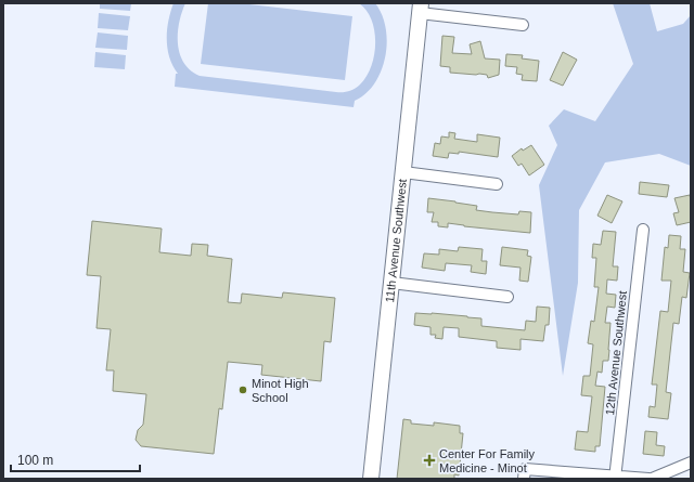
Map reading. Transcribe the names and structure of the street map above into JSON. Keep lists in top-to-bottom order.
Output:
{
  "streets": {
    "street": ["11th Avenue Southwest", "12th Avenue Southwest"]
  },
  "places": {
    "other": ["Minot High School"],
    "health": ["Center For Family Medicine - Minot"]
  },
  "scale_bar": "100 m"
}
